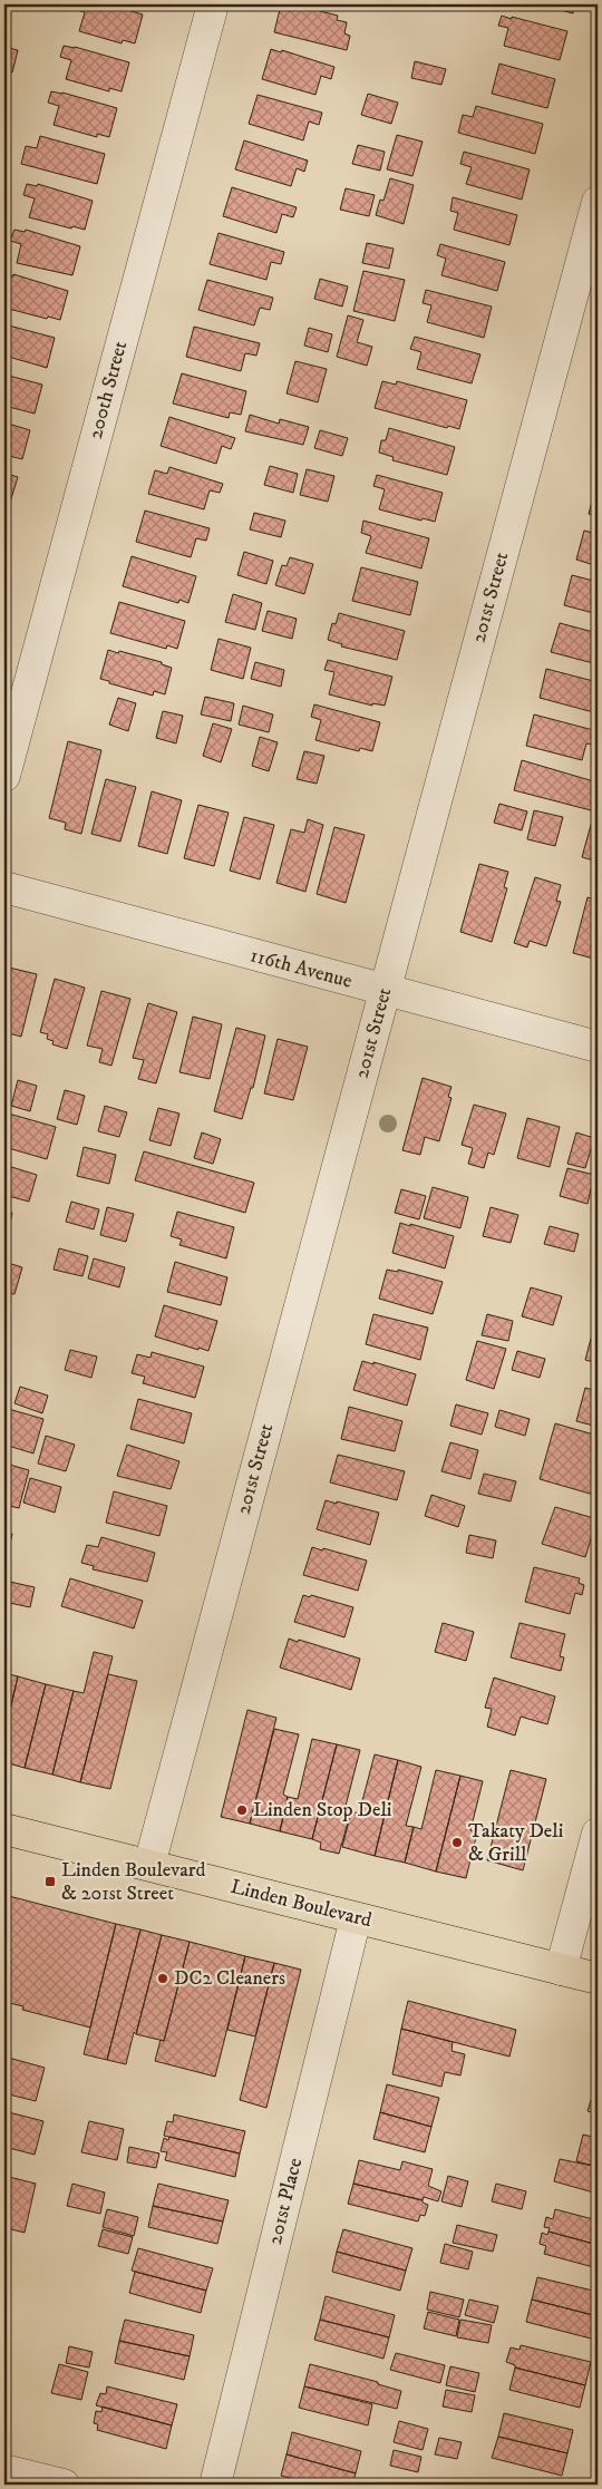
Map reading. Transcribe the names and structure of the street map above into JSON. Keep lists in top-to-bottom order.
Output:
{
  "streets": {
    "main road": ["Linden Boulevard"],
    "street": [
      "200th Street",
      "201st Street",
      "116th Avenue",
      "201st Place"
    ]
  },
  "crossings": [
    ["201st Street", "116th Avenue"],
    ["201st Street", "Linden Boulevard"],
    ["Linden Boulevard", "201st Place"]
  ],
  "places": {
    "other": ["Linden Stop Deli", "Takaty Deli & Grill", "DC2 Cleaners"],
    "transit": ["Linden Boulevard & 201st Street"]
  }
}
